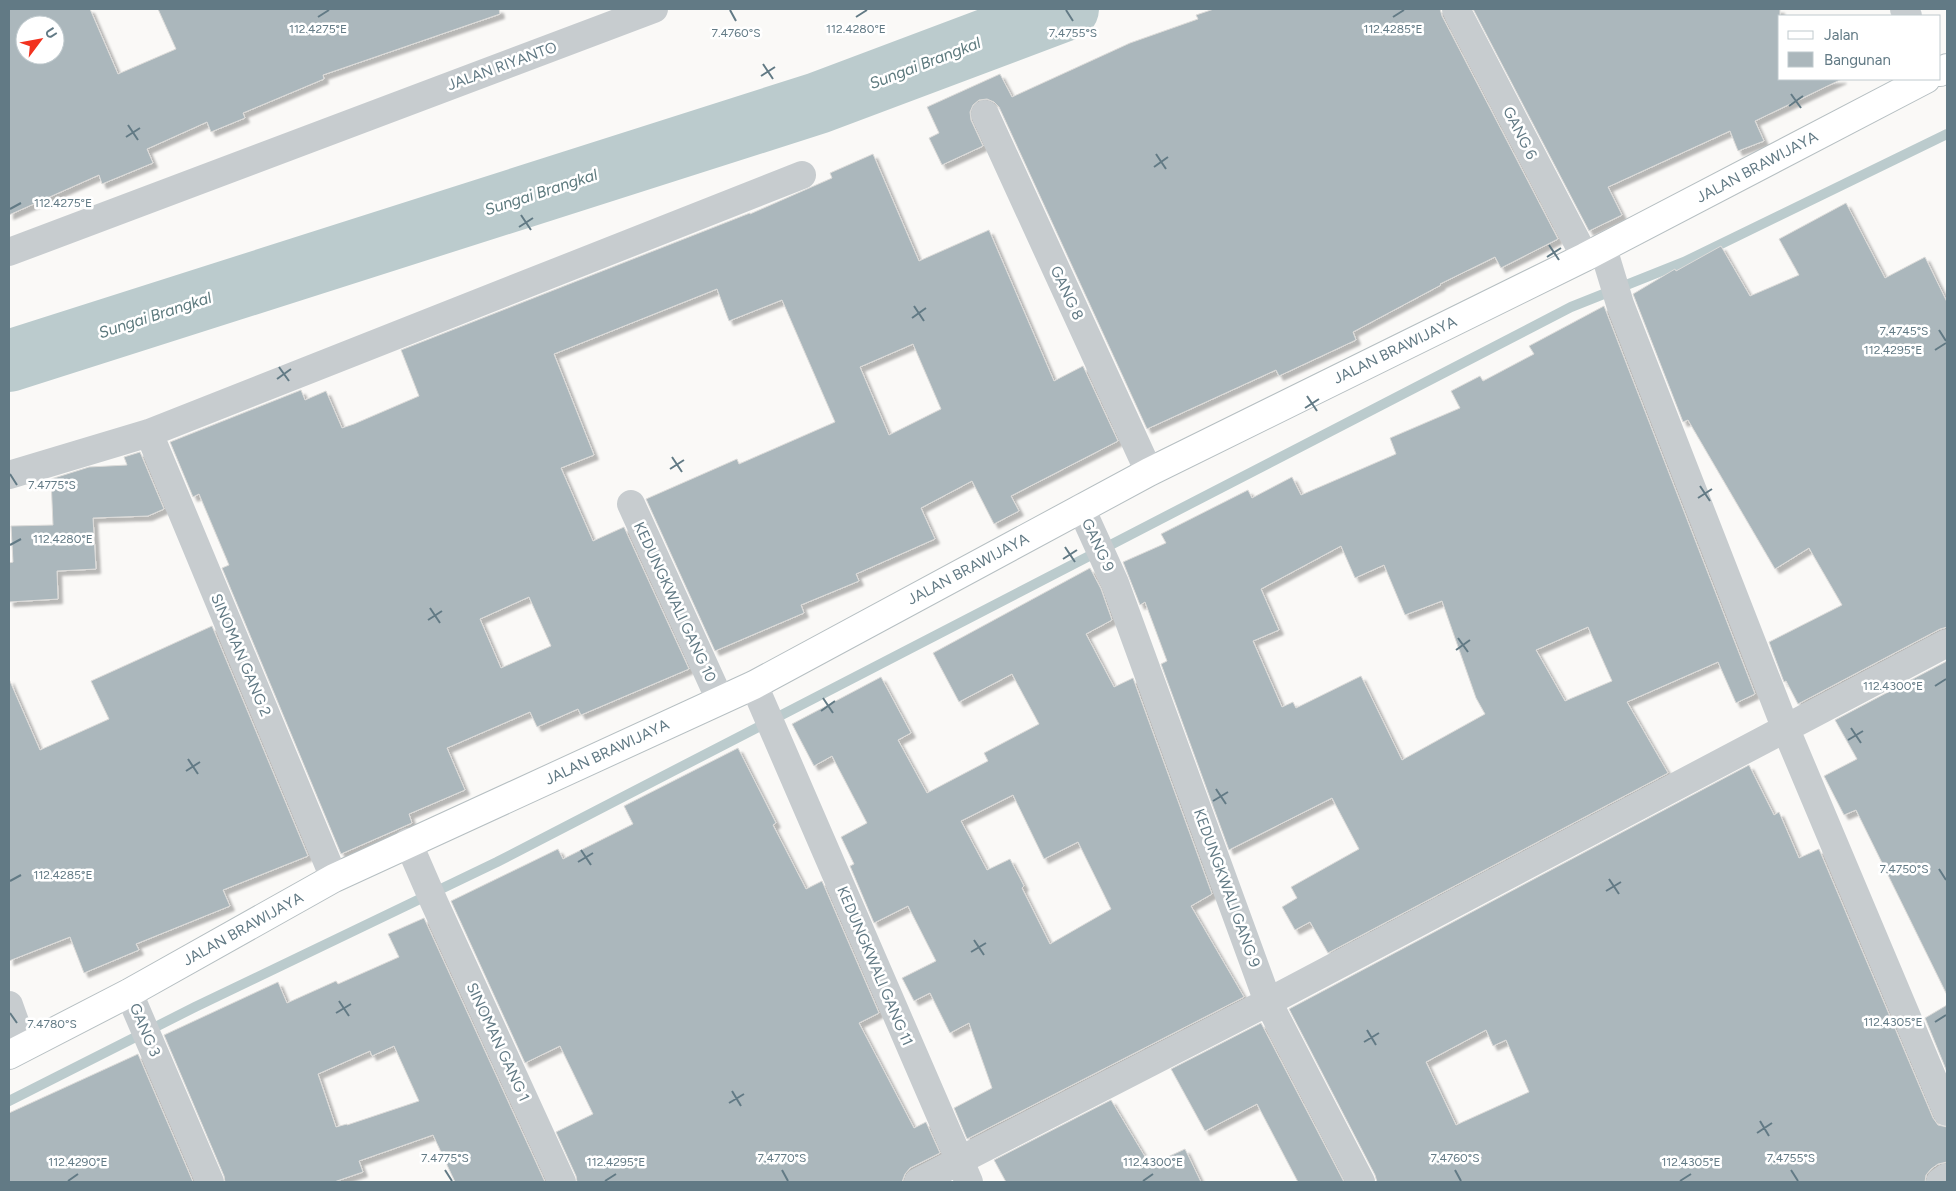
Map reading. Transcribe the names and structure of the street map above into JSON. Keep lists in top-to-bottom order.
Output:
{
  "streets": {
    "main road": ["JALAN BRAWIJAYA"],
    "street": [
      "JALAN RIYANTO",
      "GANG 6",
      "GANG 8",
      "GANG 9",
      "KEDUNGKWALI GANG 10",
      "SINOMAN GANG 2",
      "KEDUNGKWALI GANG 9",
      "KEDUNGKWALI GANG 11",
      "GANG 3",
      "SINOMAN GANG 1"
    ]
  },
  "crossings": [
    ["GANG 6", "JALAN BRAWIJAYA"],
    ["JALAN BRAWIJAYA", "GANG 8"],
    ["JALAN BRAWIJAYA", "GANG 9"],
    ["JALAN BRAWIJAYA", "KEDUNGKWALI GANG 10"],
    ["JALAN BRAWIJAYA", "SINOMAN GANG 2"],
    ["JALAN BRAWIJAYA", "KEDUNGKWALI GANG 11"],
    ["JALAN BRAWIJAYA", "GANG 3"],
    ["JALAN BRAWIJAYA", "SINOMAN GANG 1"],
    ["GANG 9", "KEDUNGKWALI GANG 9"]
  ],
  "water": ["Sungai Brangkal"],
  "legend": ["Jalan", "Bangunan"],
  "north": "top right",
  "coordinates": [
    "112.4275°E",
    "112.4280°E",
    "112.4285°E",
    "7.4760°S",
    "7.4755°S",
    "7.4745°S",
    "112.4295°E",
    "7.4775°S",
    "112.4300°E",
    "7.4750°S",
    "112.4305°E",
    "7.4780°S",
    "7.4770°S",
    "112.4290°E"
  ]
}
